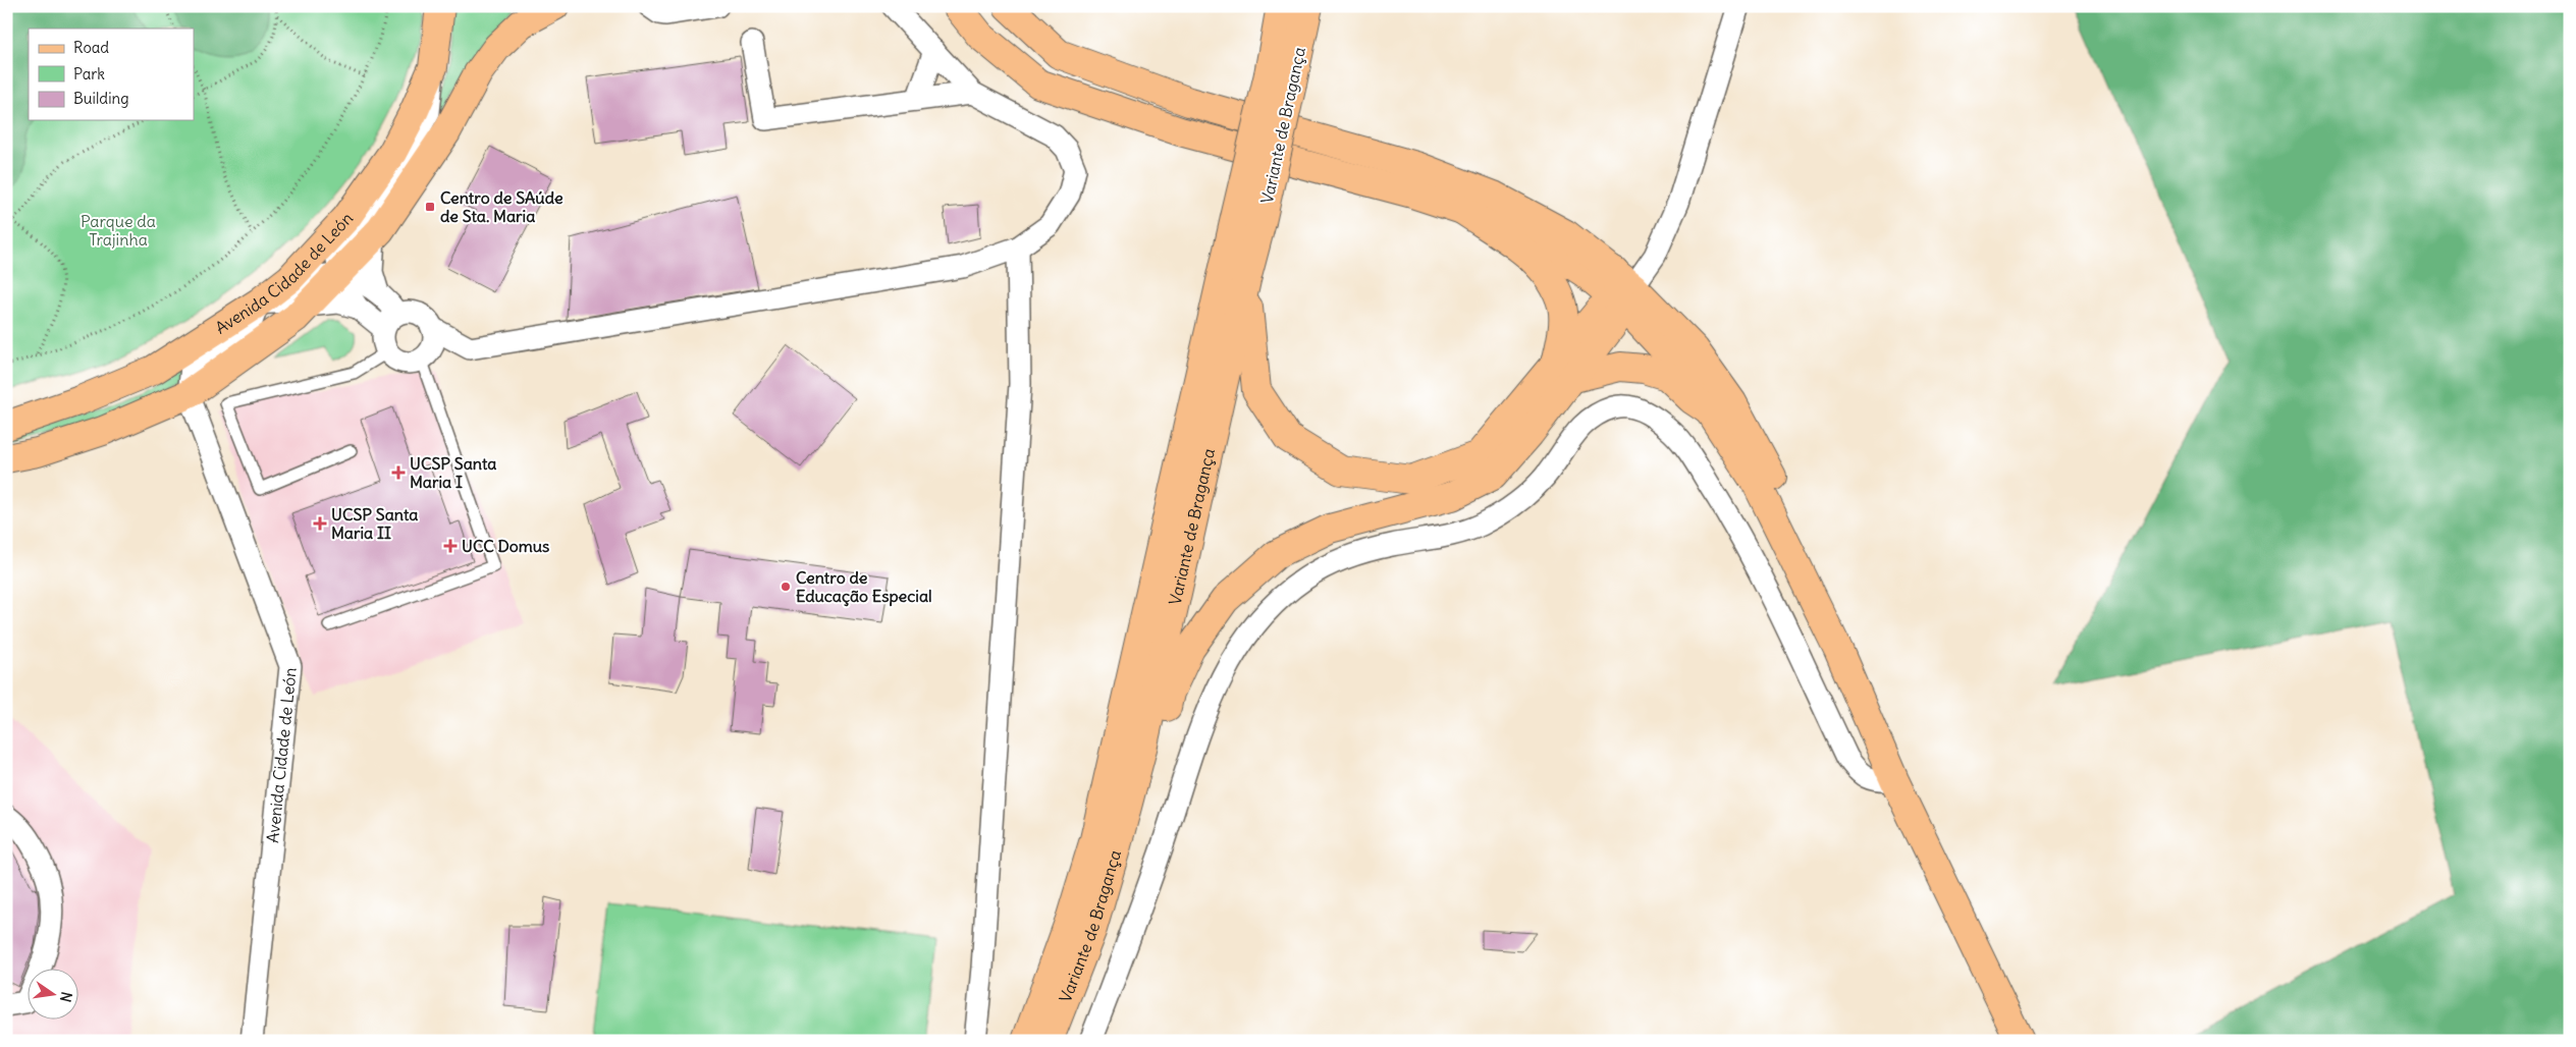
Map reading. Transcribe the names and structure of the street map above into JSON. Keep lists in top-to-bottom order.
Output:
{
  "streets": {
    "main road": ["Variante de Bragança", "Avenida Cidade de León"]
  },
  "parks": ["Parque da Trajinha"],
  "places": {
    "transit": ["Centro de SAúde de Sta. Maria"],
    "health": ["UCSP Santa Maria I", "UCSP Santa Maria II", "UCC Domus"],
    "other": ["Centro de Educação Especial"]
  },
  "legend": ["Road", "Park", "Building"],
  "north": "right"
}
